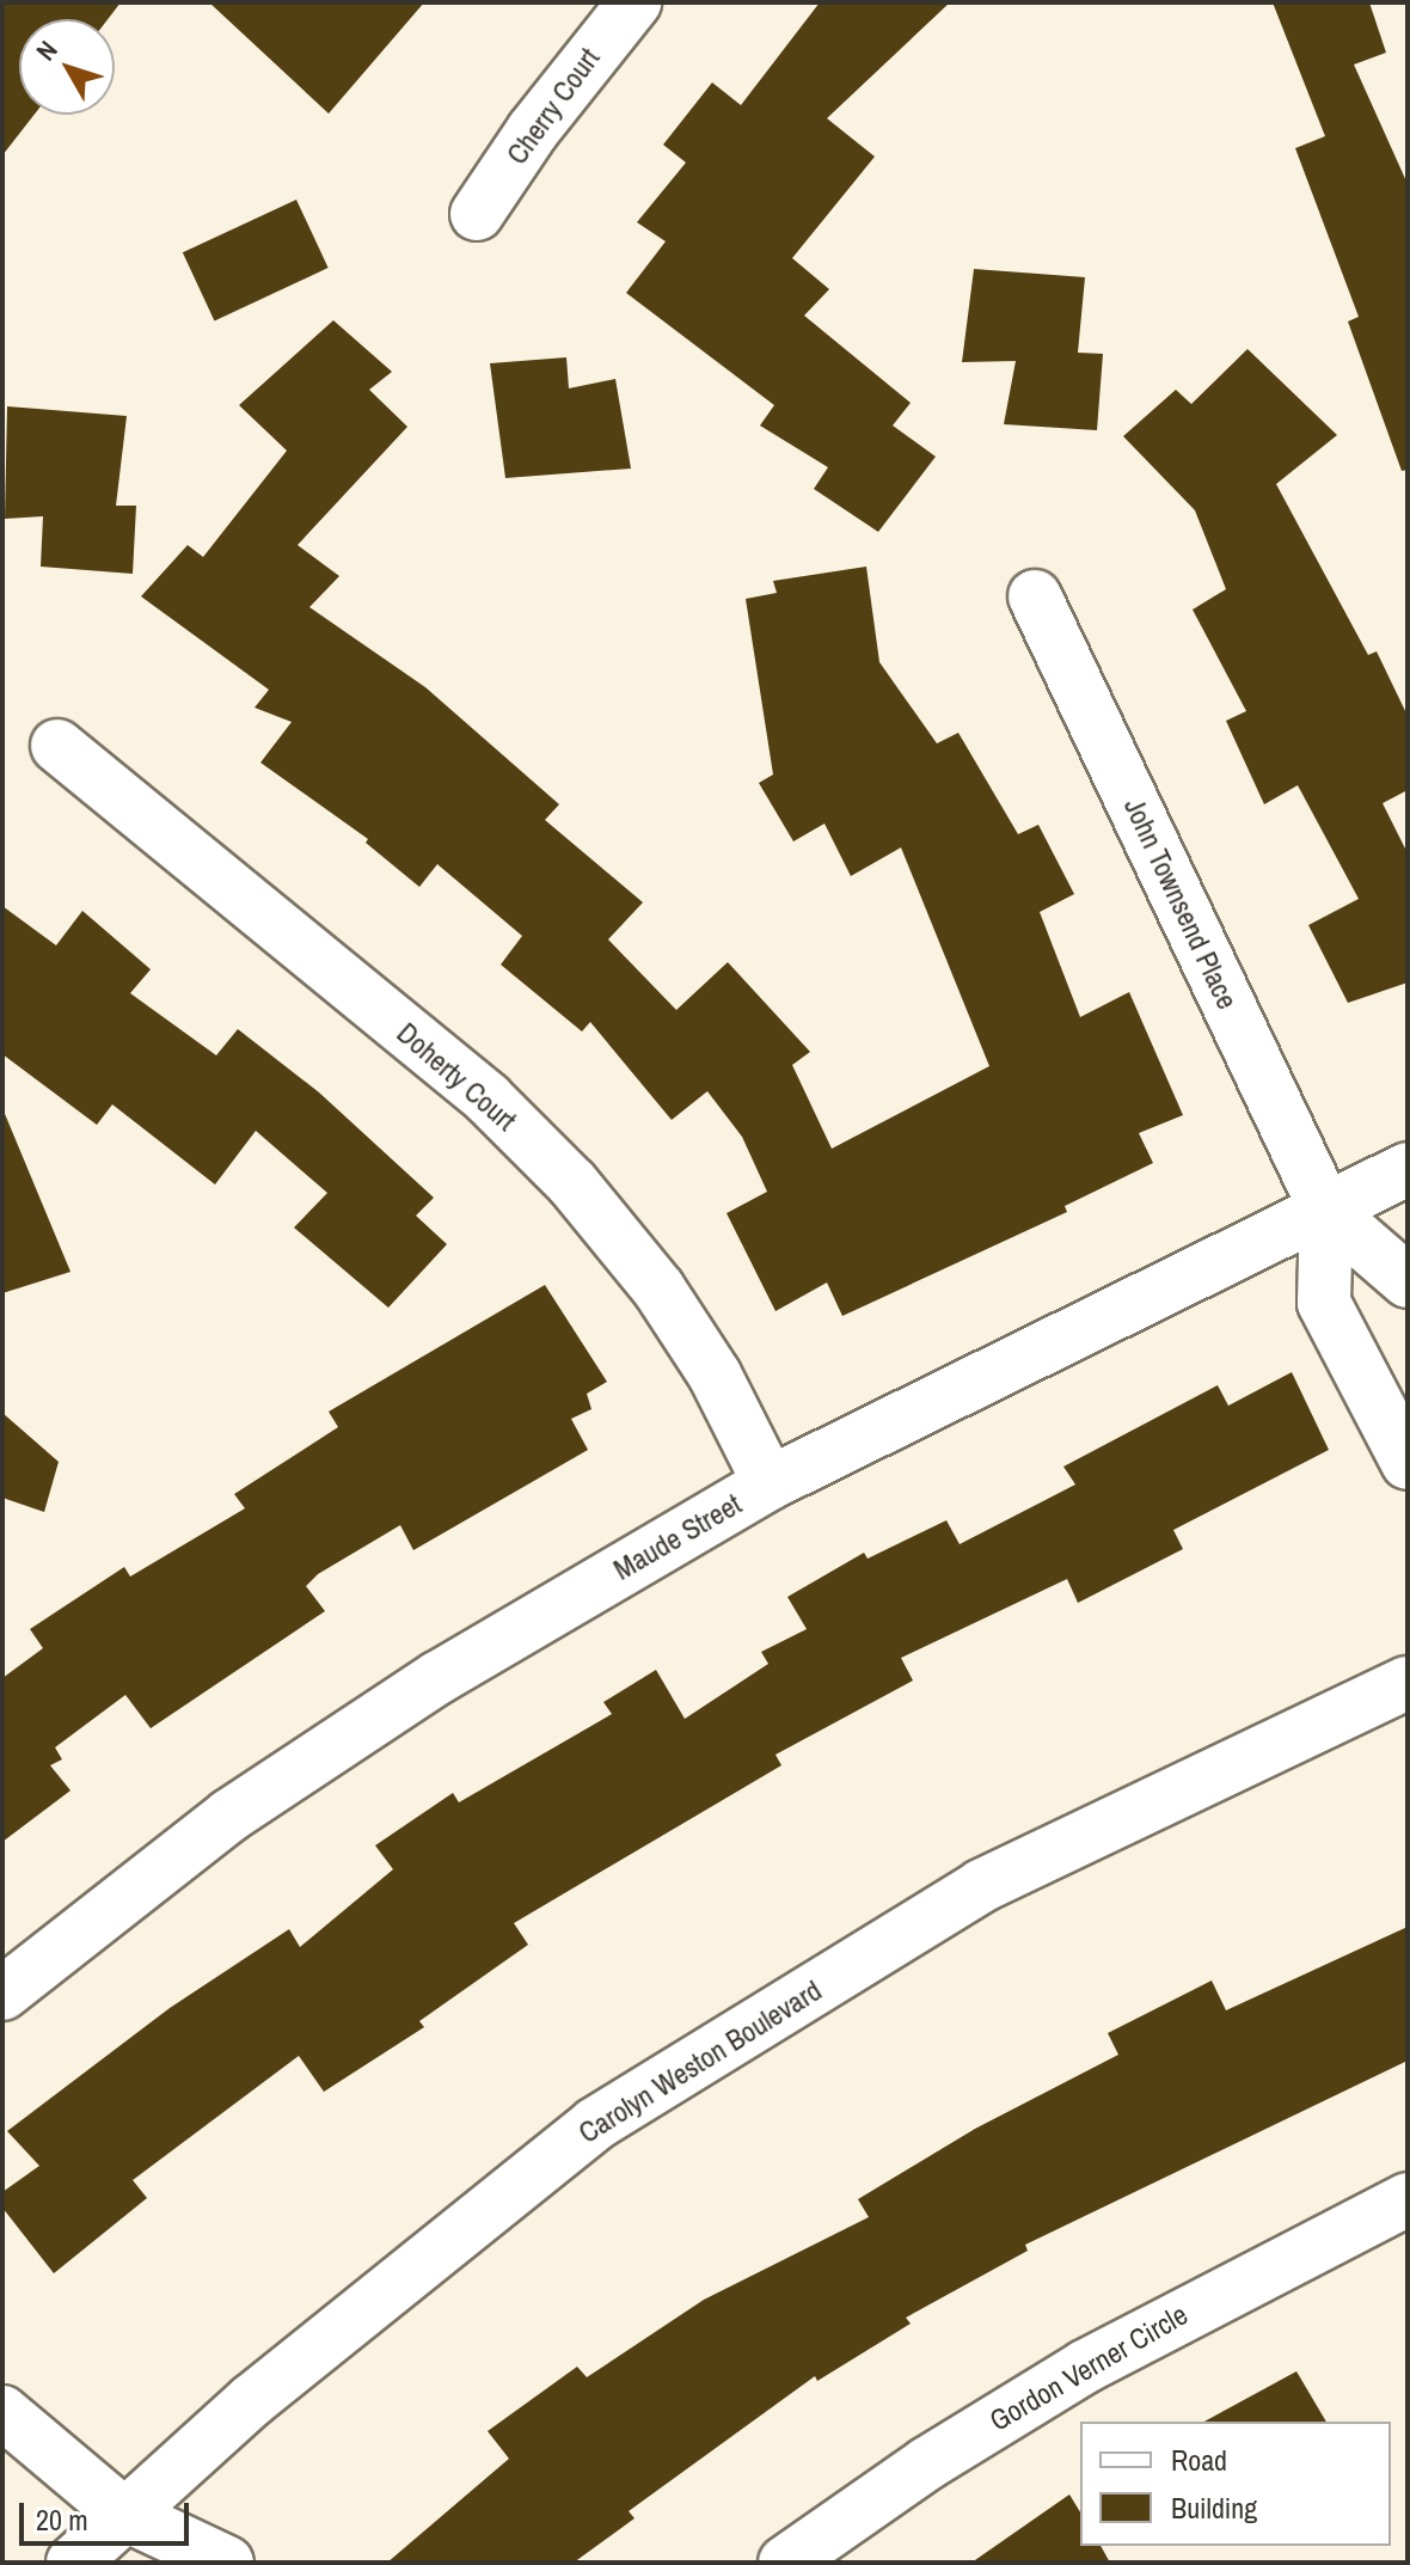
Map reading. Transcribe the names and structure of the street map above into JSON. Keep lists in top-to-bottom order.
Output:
{
  "streets": {
    "street": [
      "Cherry Court",
      "John Townsend Place",
      "Doherty Court",
      "Maude Street",
      "Carolyn Weston Boulevard",
      "Gordon Verner Circle"
    ]
  },
  "crossings": [
    ["John Townsend Place", "Maude Street"],
    ["Doherty Court", "Maude Street"]
  ],
  "legend": ["Road", "Building"],
  "scale_bar": "20 m",
  "north": "top left"
}
